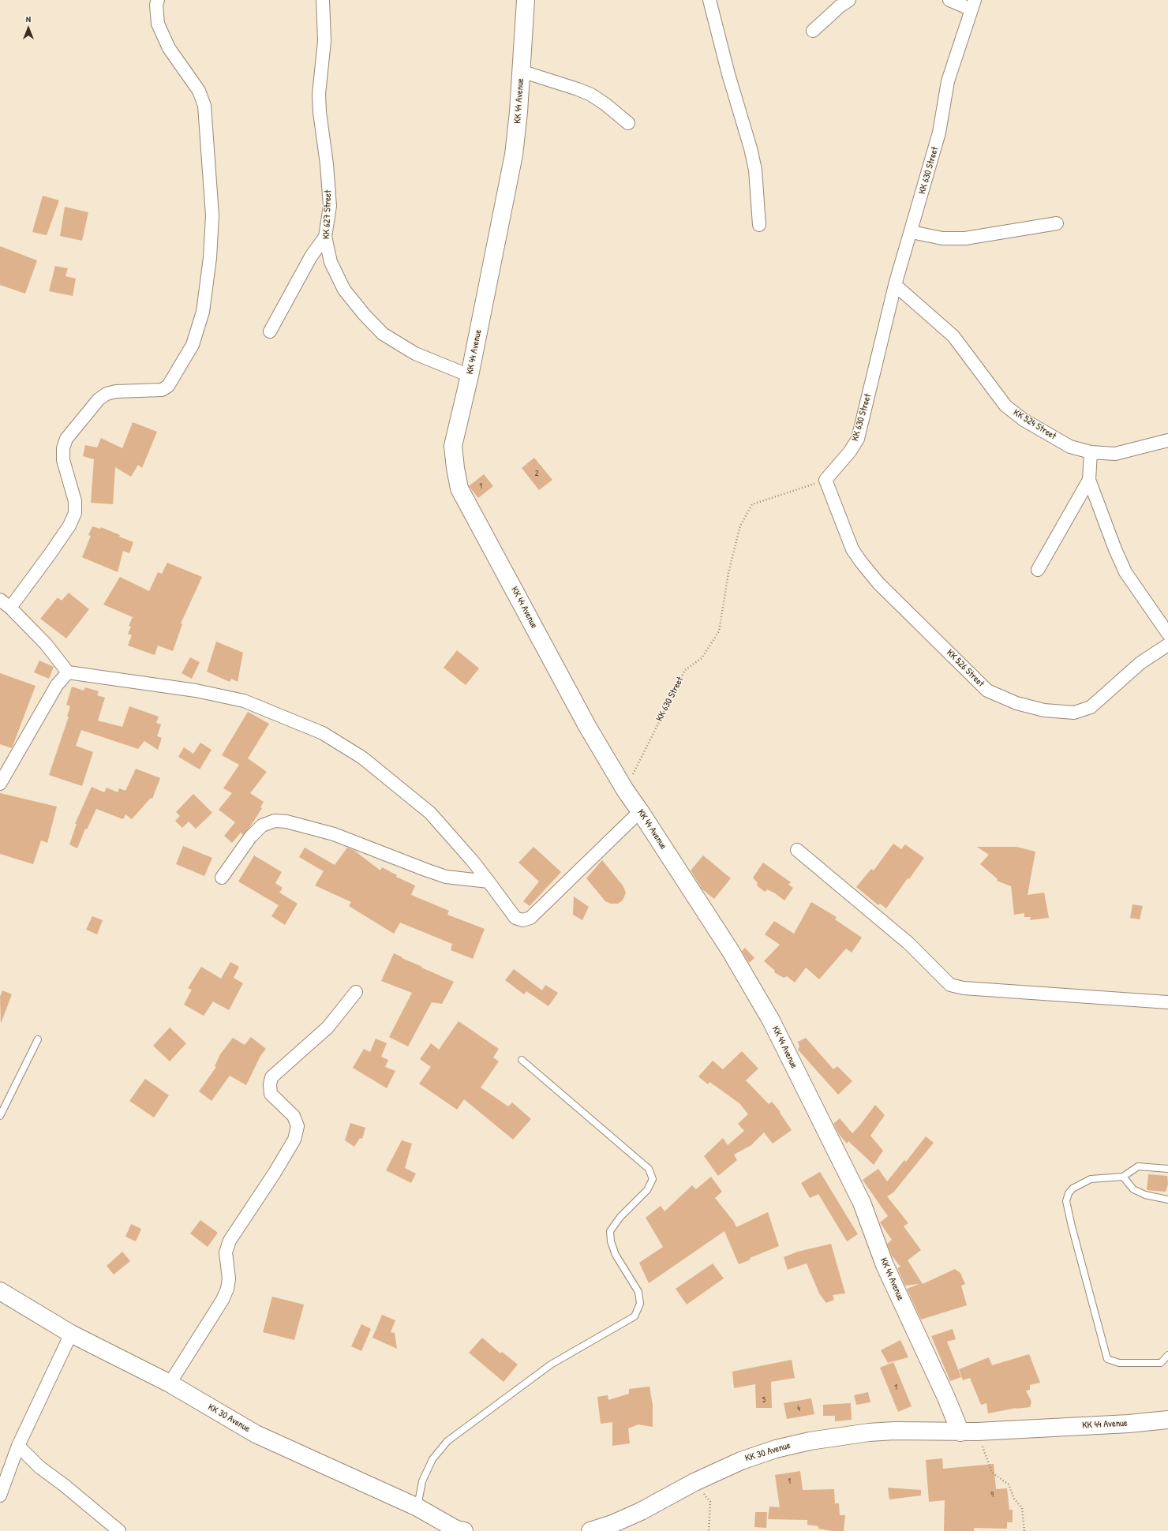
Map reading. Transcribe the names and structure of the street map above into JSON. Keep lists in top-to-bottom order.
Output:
{
  "streets": {
    "main road": ["KK 44 Avenue", "KK 30 Avenue"],
    "street": [
      "KK 630 Street",
      "KK 627 Street",
      "KK 524 Street",
      "KK 526 Street"
    ]
  },
  "crossings": [
    ["KK 44 Avenue", "KK 630 Street"],
    ["KK 44 Avenue", "KK 627 Street"],
    ["KK 44 Avenue", "KK 30 Avenue"],
    ["KK 630 Street", "KK 524 Street"],
    ["KK 630 Street", "KK 526 Street"]
  ],
  "house_numbers": [
    "2",
    "1",
    "1",
    "5",
    "4",
    "1",
    "9"
  ],
  "north": "top"
}
